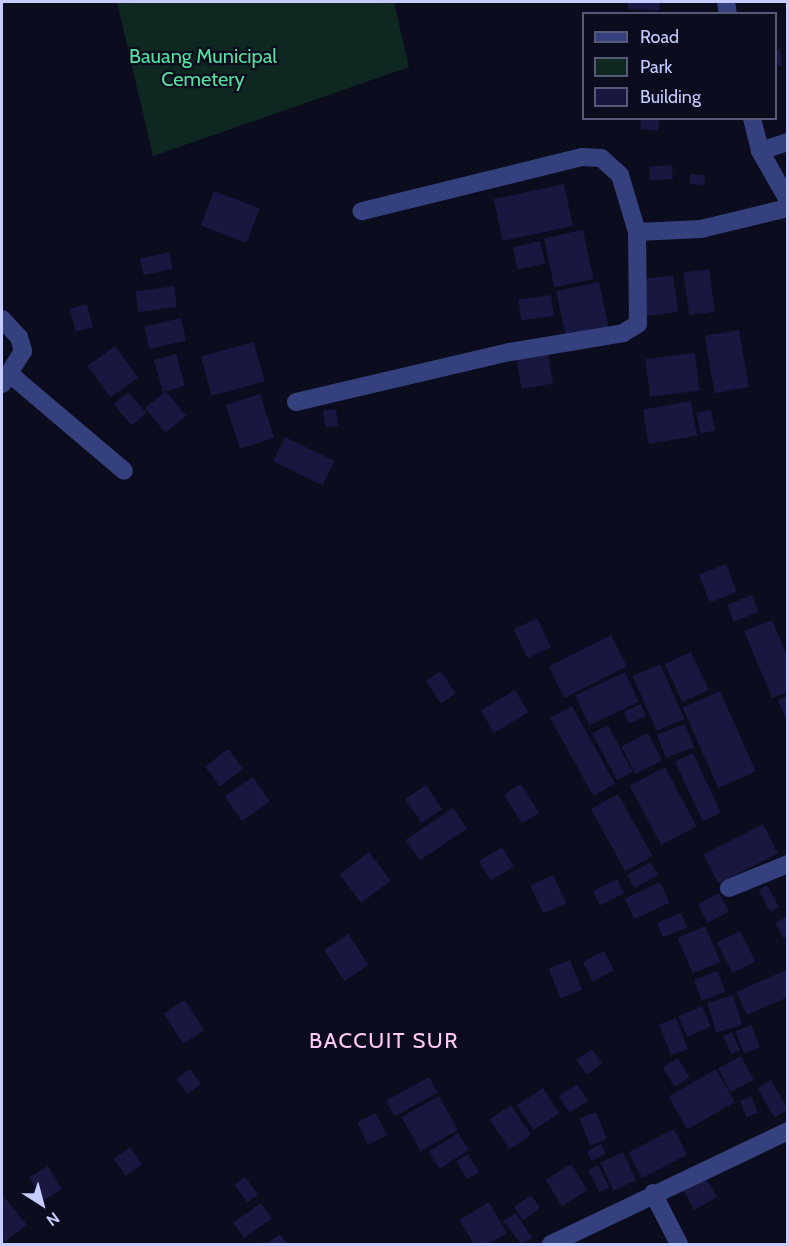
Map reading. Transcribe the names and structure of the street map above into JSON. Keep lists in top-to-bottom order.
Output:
{
  "districts": ["BACCUIT SUR"],
  "parks": ["Bauang Municipal Cemetery"],
  "legend": ["Road", "Park", "Building"],
  "north": "bottom right"
}
